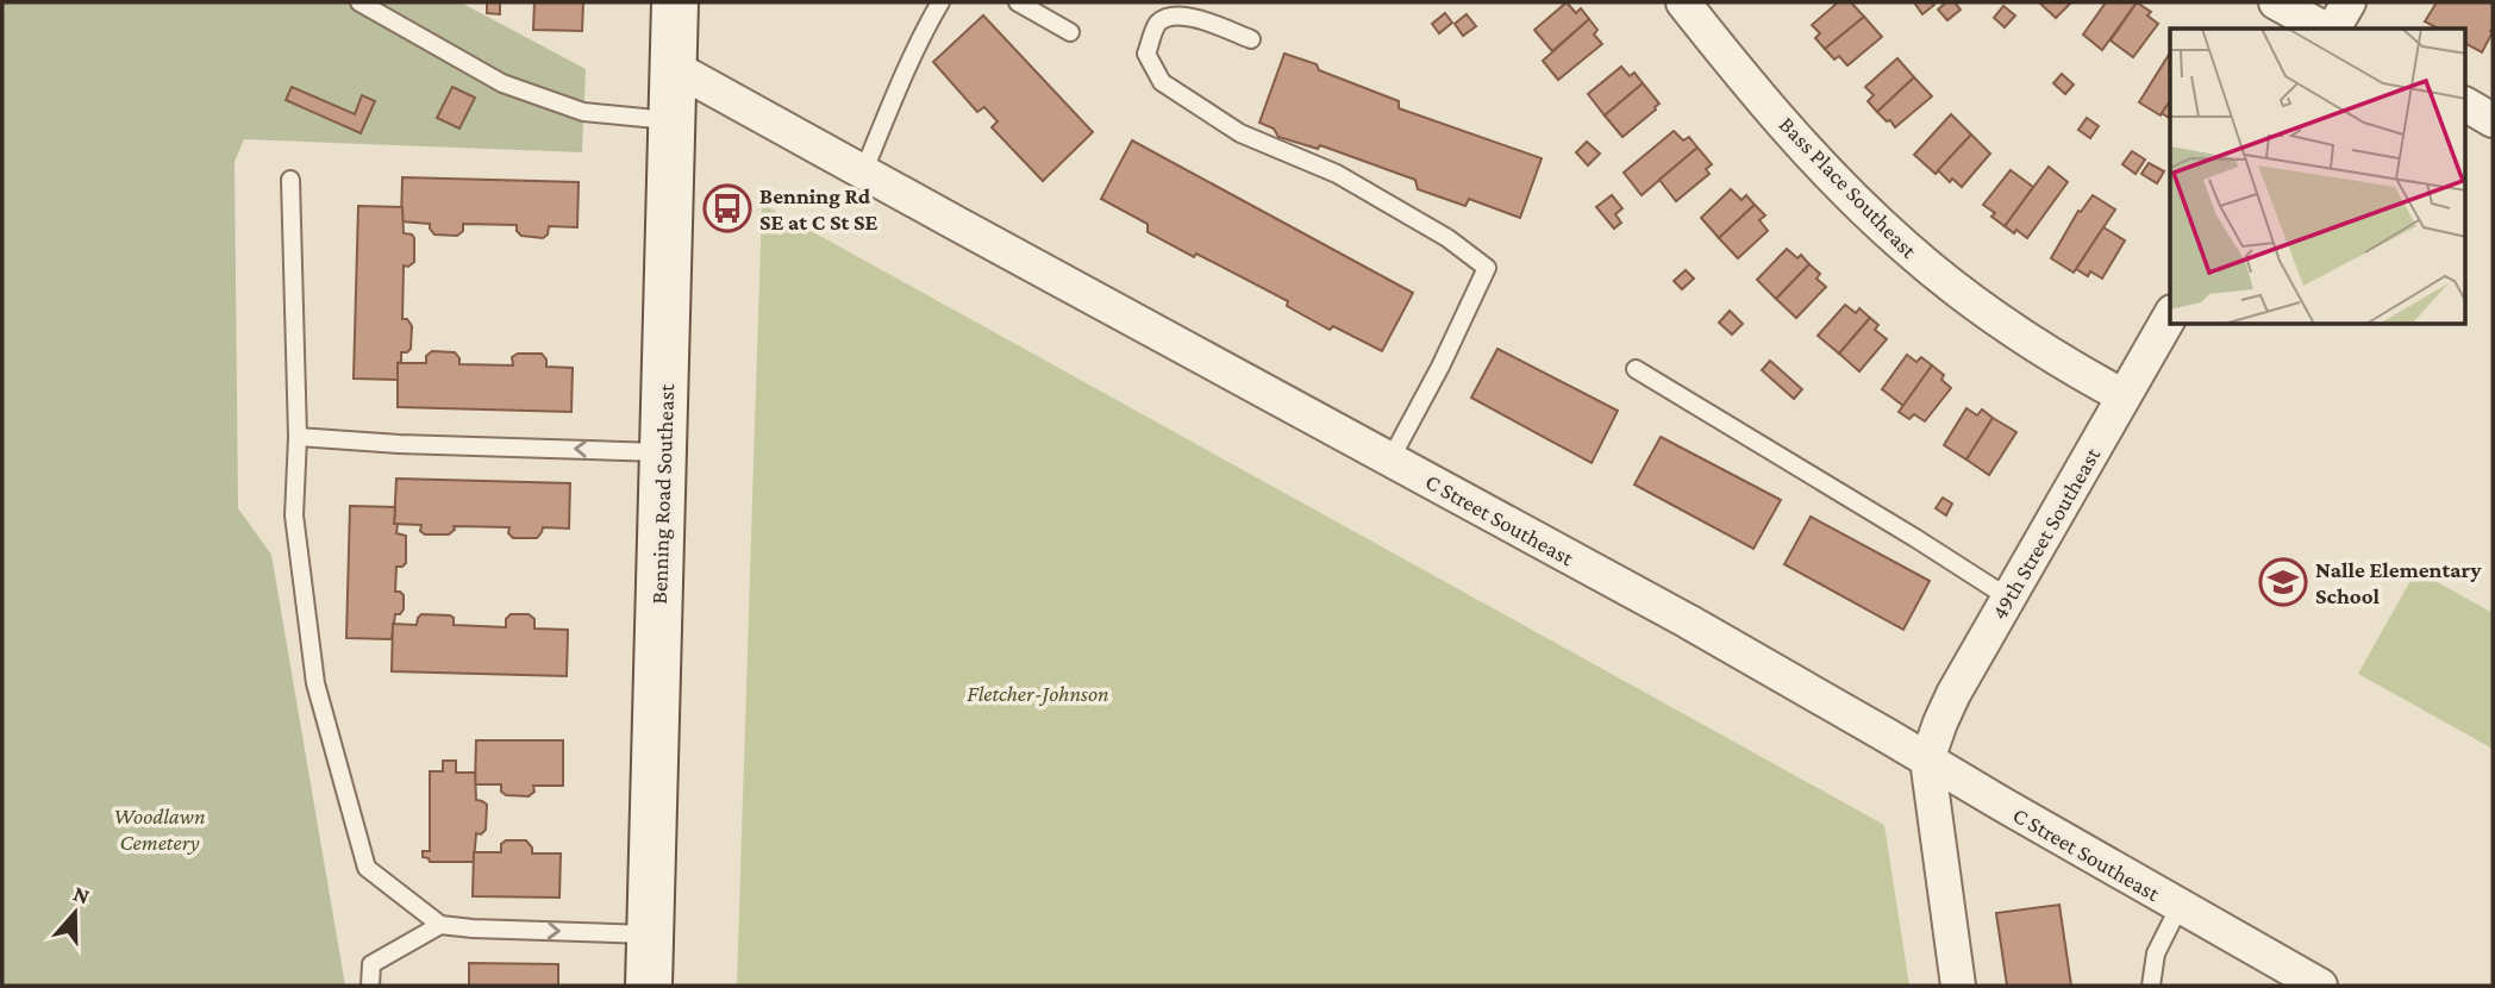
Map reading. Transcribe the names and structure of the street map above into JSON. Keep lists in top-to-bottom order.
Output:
{
  "streets": {
    "main road": ["Benning Road Southeast"],
    "street": ["Bass Place Southeast", "C Street Southeast", "49th Street Southeast"]
  },
  "crossings": [
    ["Bass Place Southeast", "49th Street Southeast"],
    ["Benning Road Southeast", "C Street Southeast"],
    ["C Street Southeast", "49th Street Southeast"]
  ],
  "parks": ["Fletcher-Johnson", "Woodlawn Cemetery"],
  "places": {
    "bus stop": ["Benning Rd SE at C St SE"],
    "school or university": ["Nalle Elementary School"]
  },
  "north": "top"
}
